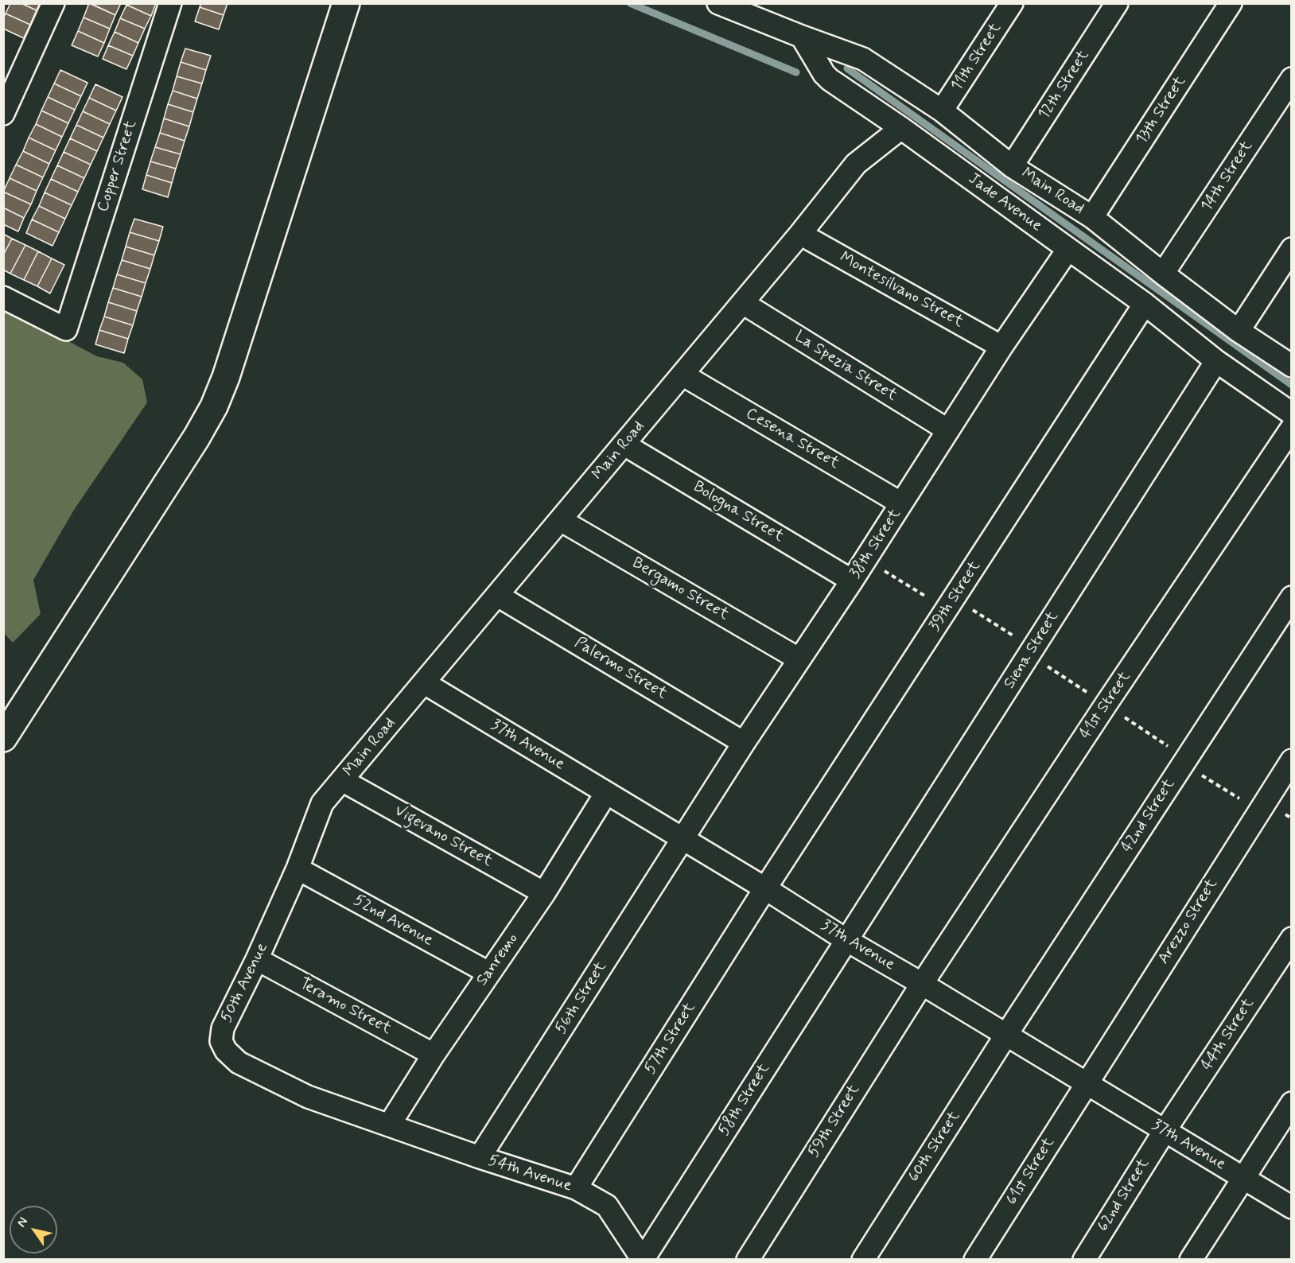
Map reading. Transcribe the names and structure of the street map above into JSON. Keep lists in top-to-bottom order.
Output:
{
  "streets": {
    "street": [
      "11th Street",
      "12th Street",
      "13th Street",
      "Copper Street",
      "14th Street",
      "Main Road",
      "Jade Avenue",
      "Montesilvano Street",
      "La Spezia Street",
      "Cesena Street",
      "Bologna Street",
      "38th Street",
      "Bergamo Street",
      "39th Street",
      "Siena Street",
      "Palermo Street",
      "41st Street",
      "37th Avenue",
      "42nd Street",
      "Vigevano Street",
      "52nd Avenue",
      "Arezzo Street",
      "Sanremo",
      "50th Avenue",
      "56th Street",
      "Teramo Street",
      "44th Street",
      "57th Street",
      "58th Street",
      "59th Street",
      "60th Street",
      "61st Street",
      "54th Avenue",
      "62nd Street"
    ]
  },
  "crossings": [
    ["11th Street", "Main Road"],
    ["12th Street", "Main Road"],
    ["13th Street", "Main Road"],
    ["14th Street", "Main Road"],
    ["Main Road", "Jade Avenue"],
    ["Main Road", "Montesilvano Street"],
    ["Main Road", "La Spezia Street"],
    ["Main Road", "Cesena Street"],
    ["Main Road", "Bologna Street"],
    ["Main Road", "Bergamo Street"],
    ["Main Road", "Palermo Street"],
    ["Main Road", "37th Avenue"],
    ["Main Road", "Vigevano Street"],
    ["Main Road", "50th Avenue"],
    ["Jade Avenue", "38th Street"],
    ["Jade Avenue", "39th Street"],
    ["Jade Avenue", "Siena Street"],
    ["Montesilvano Street", "38th Street"],
    ["La Spezia Street", "38th Street"],
    ["Cesena Street", "38th Street"],
    ["Bologna Street", "38th Street"],
    ["38th Street", "Bergamo Street"],
    ["38th Street", "Palermo Street"],
    ["38th Street", "37th Avenue"],
    ["38th Street", "56th Street"],
    ["39th Street", "37th Avenue"],
    ["39th Street", "57th Street"],
    ["Siena Street", "37th Avenue"],
    ["Siena Street", "58th Street"],
    ["41st Street", "37th Avenue"],
    ["41st Street", "59th Street"],
    ["37th Avenue", "42nd Street"],
    ["37th Avenue", "Arezzo Street"],
    ["37th Avenue", "Sanremo"],
    ["37th Avenue", "56th Street"],
    ["37th Avenue", "44th Street"],
    ["37th Avenue", "57th Street"],
    ["37th Avenue", "58th Street"],
    ["37th Avenue", "59th Street"],
    ["37th Avenue", "60th Street"],
    ["37th Avenue", "61st Street"],
    ["37th Avenue", "62nd Street"],
    ["42nd Street", "60th Street"],
    ["Vigevano Street", "Sanremo"],
    ["Vigevano Street", "50th Avenue"],
    ["52nd Avenue", "Sanremo"],
    ["52nd Avenue", "50th Avenue"],
    ["Arezzo Street", "61st Street"],
    ["Sanremo", "50th Avenue"],
    ["Sanremo", "Teramo Street"],
    ["Sanremo", "54th Avenue"],
    ["50th Avenue", "Teramo Street"],
    ["50th Avenue", "54th Avenue"],
    ["56th Street", "54th Avenue"],
    ["44th Street", "62nd Street"],
    ["57th Street", "54th Avenue"],
    ["58th Street", "54th Avenue"]
  ],
  "north": "top left"
}
